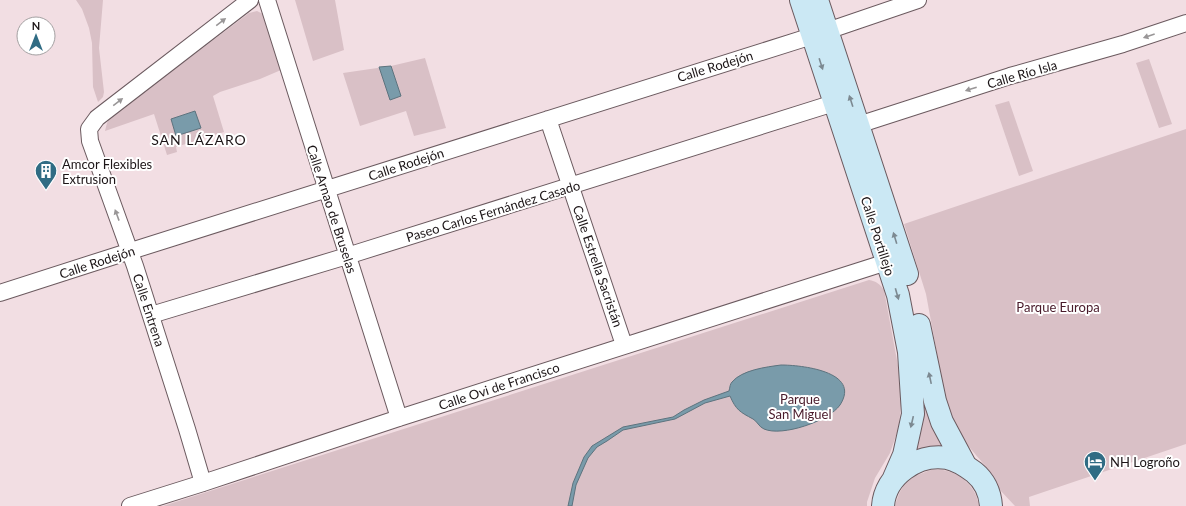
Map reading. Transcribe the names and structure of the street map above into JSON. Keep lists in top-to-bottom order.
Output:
{
  "streets": {
    "main road": ["Calle Portillejo"],
    "street": [
      "Calle Rodejón",
      "Calle Río Isla",
      "Calle Arnao de Bruselas",
      "Paseo Carlos Fernández Casado",
      "Calle Estrella Sacristán",
      "Calle Entrena",
      "Calle Ovi de Francisco"
    ]
  },
  "crossings": [
    ["Calle Rodejón", "Calle Arnao de Bruselas"],
    ["Calle Rodejón", "Calle Portillejo"],
    ["Calle Rodejón", "Calle Estrella Sacristán"],
    ["Calle Rodejón", "Calle Entrena"],
    ["Calle Río Isla", "Calle Portillejo"],
    ["Calle Arnao de Bruselas", "Paseo Carlos Fernández Casado"],
    ["Calle Arnao de Bruselas", "Calle Ovi de Francisco"],
    ["Paseo Carlos Fernández Casado", "Calle Portillejo"],
    ["Paseo Carlos Fernández Casado", "Calle Estrella Sacristán"],
    ["Paseo Carlos Fernández Casado", "Calle Entrena"],
    ["Calle Portillejo", "Calle Ovi de Francisco"],
    ["Calle Estrella Sacristán", "Calle Ovi de Francisco"],
    ["Calle Entrena", "Calle Ovi de Francisco"]
  ],
  "one_way": ["Calle Río Isla", "Calle Entrena"],
  "districts": ["SAN LÁZARO"],
  "parks": ["Parque Europa", "Parque San Miguel"],
  "places": {
    "building": ["Amcor Flexibles Extrusion"],
    "hotel": ["NH Logroño"]
  },
  "north": "top"
}
